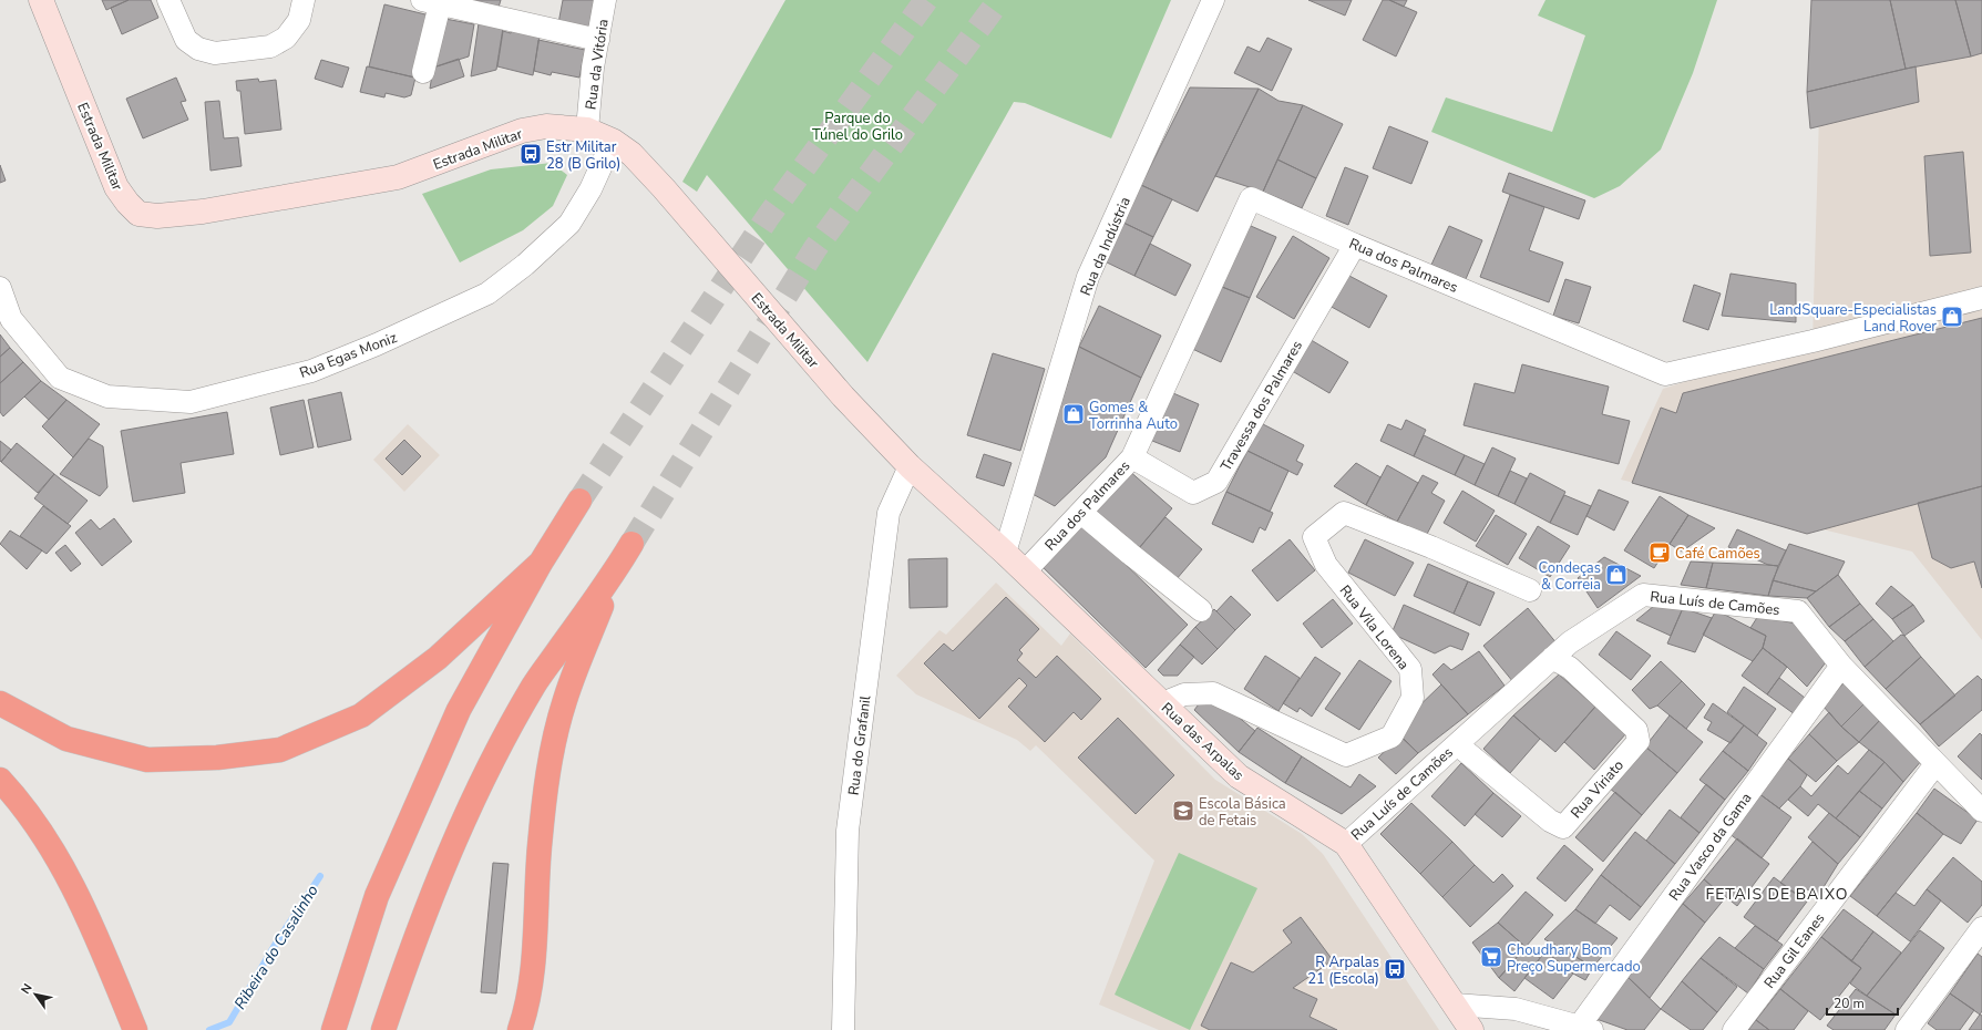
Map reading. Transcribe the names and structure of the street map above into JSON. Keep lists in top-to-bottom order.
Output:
{
  "streets": {
    "street": [
      "Rua da Vitória",
      "Estrada Militar",
      "Rua da Indústria",
      "Rua dos Palmares",
      "Rua Egas Moniz",
      "Travessa dos Palmares",
      "Rua Luís de Camões",
      "Rua Vila Lorena",
      "Rua das Arpalas",
      "Rua do Grafanil",
      "Rua Viriato",
      "Rua Vasco da Gama",
      "Rua Gil Eanes"
    ]
  },
  "crossings": [
    ["Rua da Vitória", "Estrada Militar"],
    ["Estrada Militar", "Rua Egas Moniz"],
    ["Estrada Militar", "Rua das Arpalas"],
    ["Estrada Militar", "Rua do Grafanil"],
    ["Rua da Indústria", "Rua das Arpalas"],
    ["Rua dos Palmares", "Travessa dos Palmares"],
    ["Rua dos Palmares", "Rua das Arpalas"],
    ["Rua Luís de Camões", "Rua das Arpalas"],
    ["Rua Luís de Camões", "Rua Viriato"],
    ["Rua Luís de Camões", "Rua Vasco da Gama"],
    ["Rua Luís de Camões", "Rua Gil Eanes"],
    ["Rua Vila Lorena", "Rua das Arpalas"],
    ["Rua das Arpalas", "Rua do Grafanil"]
  ],
  "districts": ["FETAIS DE BAIXO"],
  "water": ["Ribeira do Casalinho"],
  "parks": ["Parque do Túnel do Grilo"],
  "places": {
    "bus stop": ["Estr Militar 28 (B Grilo)", "R Arpalas 21 (Escola)"],
    "shop": ["LandSquare-Especialistas Land Rover", "Gomes & Torrinha Auto", "Condeças & Correia"],
    "cafe": ["Café Camões"],
    "school or university": ["Escola Básica de Fetais"],
    "supermarket": ["Choudhary Bom Preço Supermercado"]
  },
  "scale_bar": "20 m",
  "north": "top left"
}
